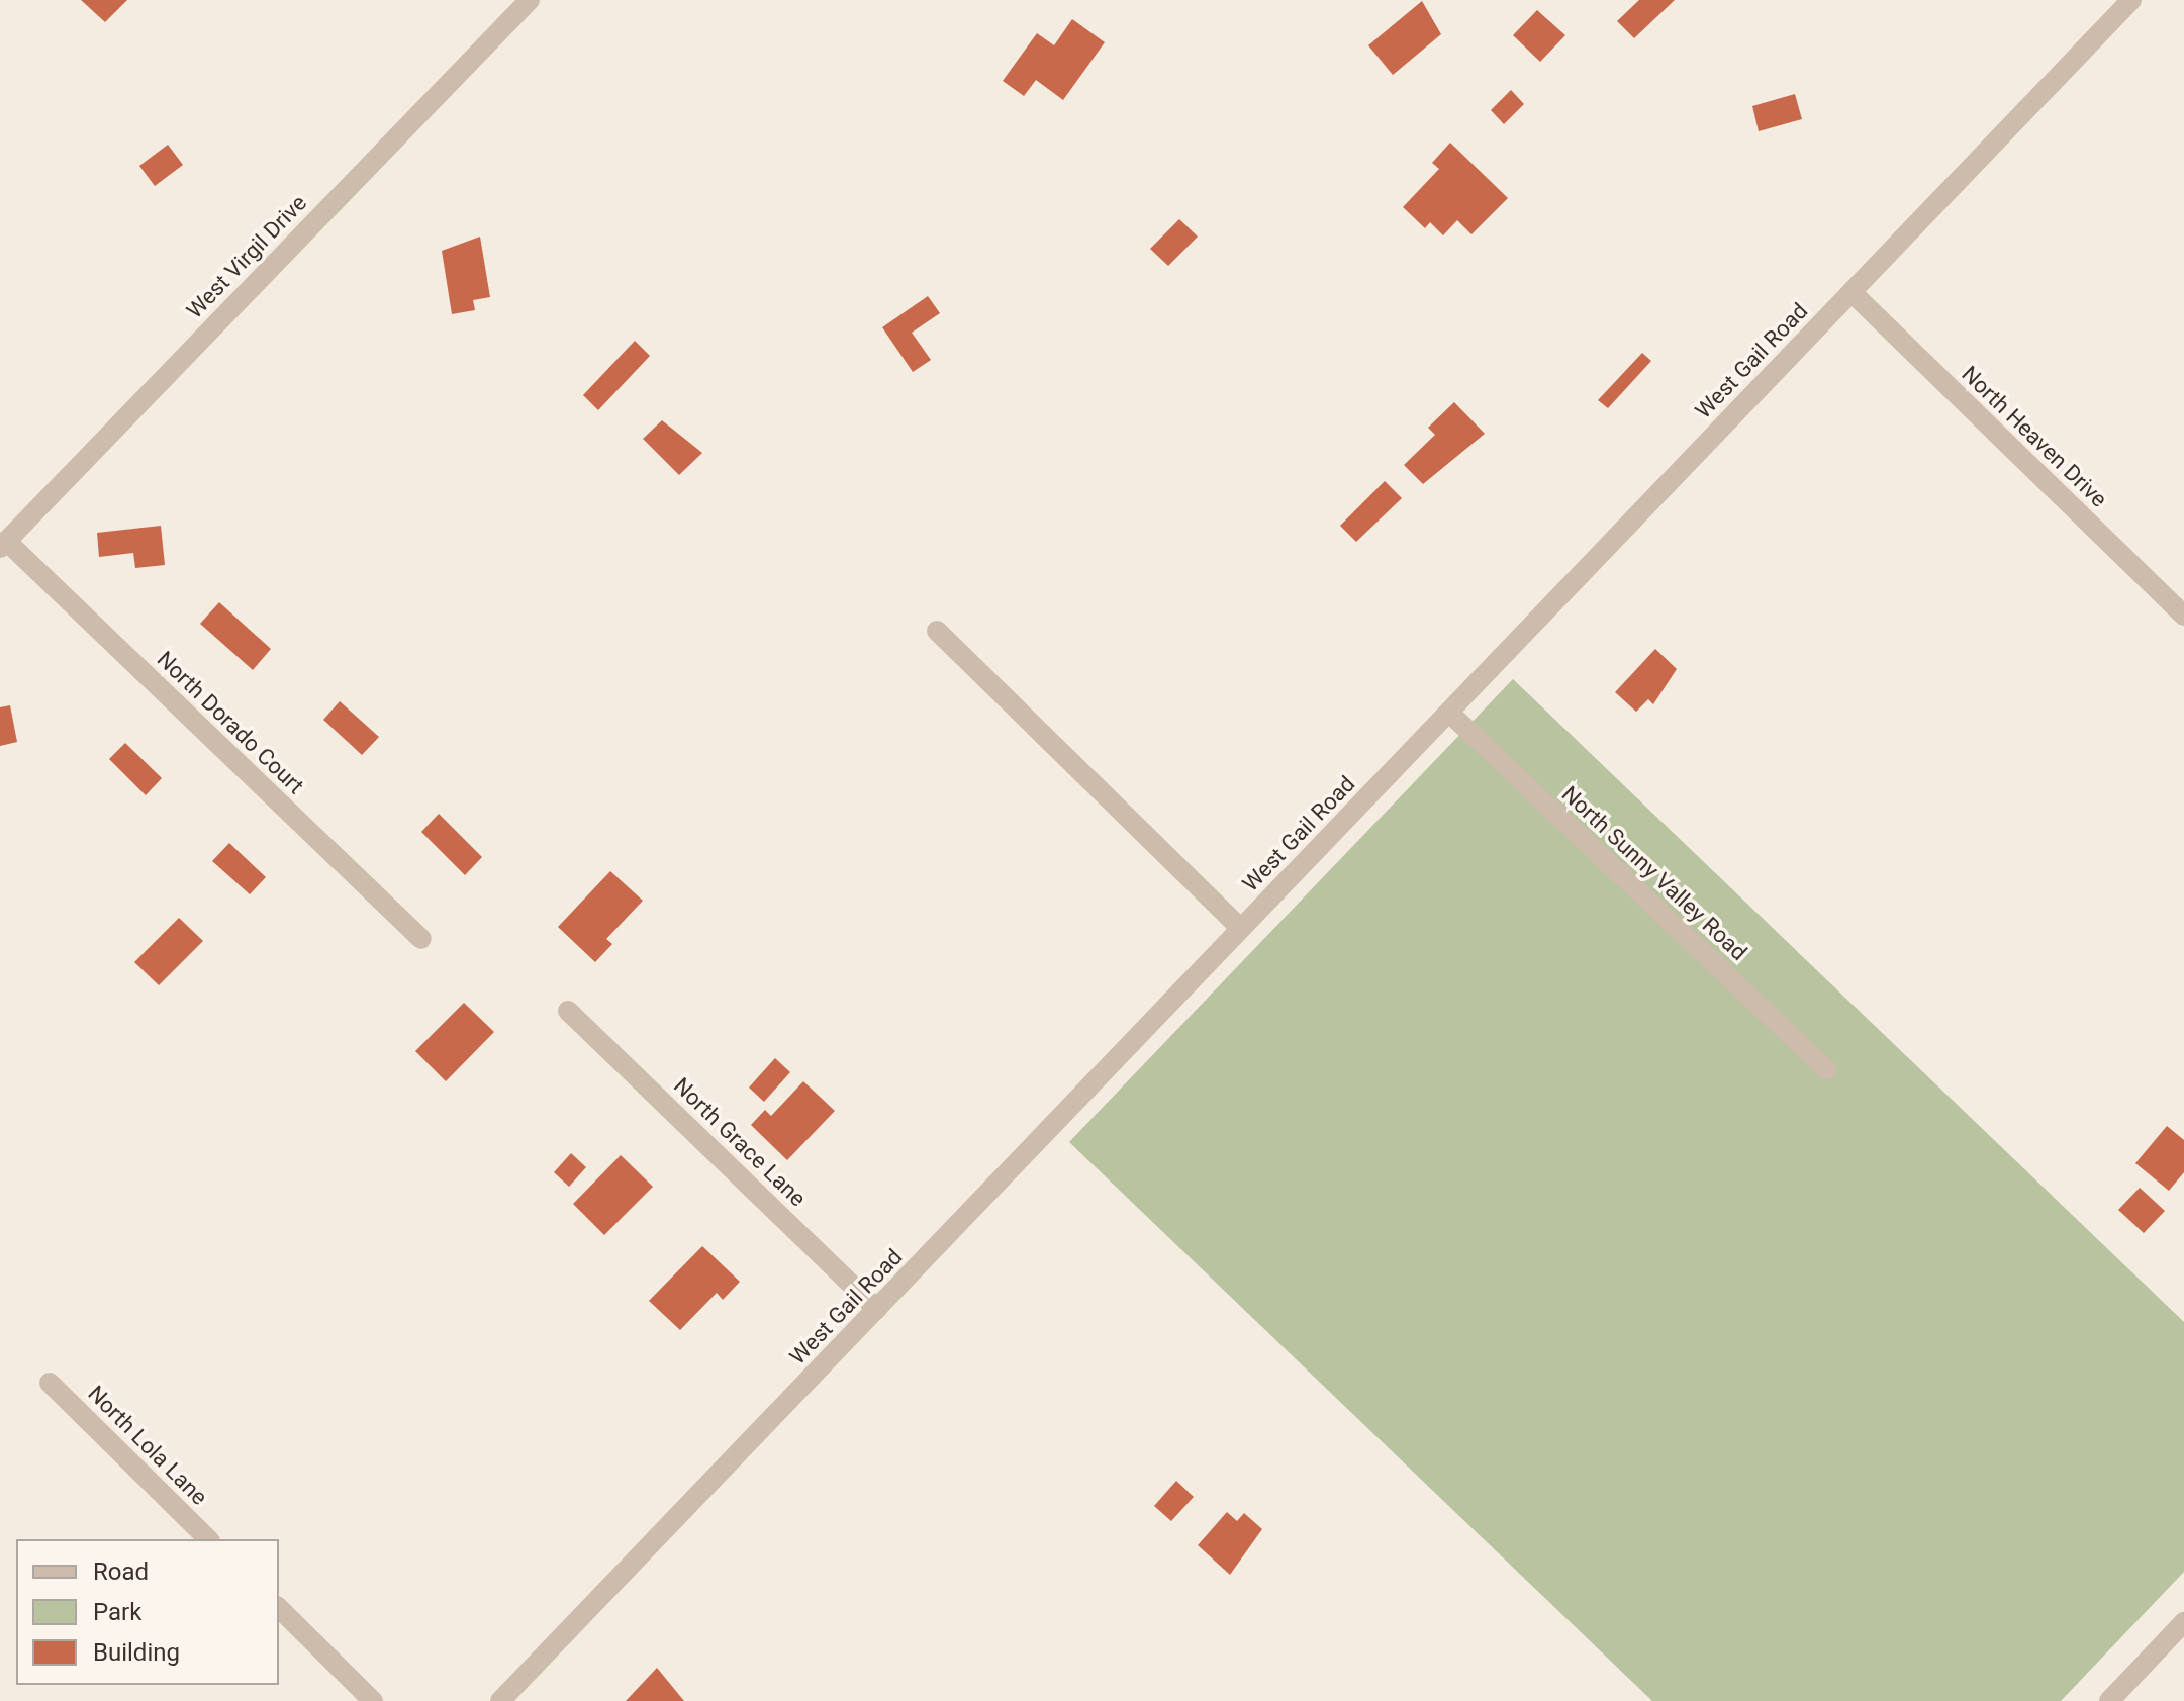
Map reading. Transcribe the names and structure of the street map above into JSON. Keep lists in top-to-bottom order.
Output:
{
  "streets": {
    "street": [
      "West Virgil Drive",
      "West Gail Road",
      "North Heaven Drive",
      "North Dorado Court",
      "North Sunny Valley Road",
      "North Grace Lane",
      "North Lola Lane"
    ]
  },
  "crossings": [
    ["West Virgil Drive", "North Dorado Court"],
    ["West Gail Road", "North Heaven Drive"],
    ["West Gail Road", "North Sunny Valley Road"],
    ["West Gail Road", "North Grace Lane"]
  ],
  "legend": ["Road", "Park", "Building"]
}
